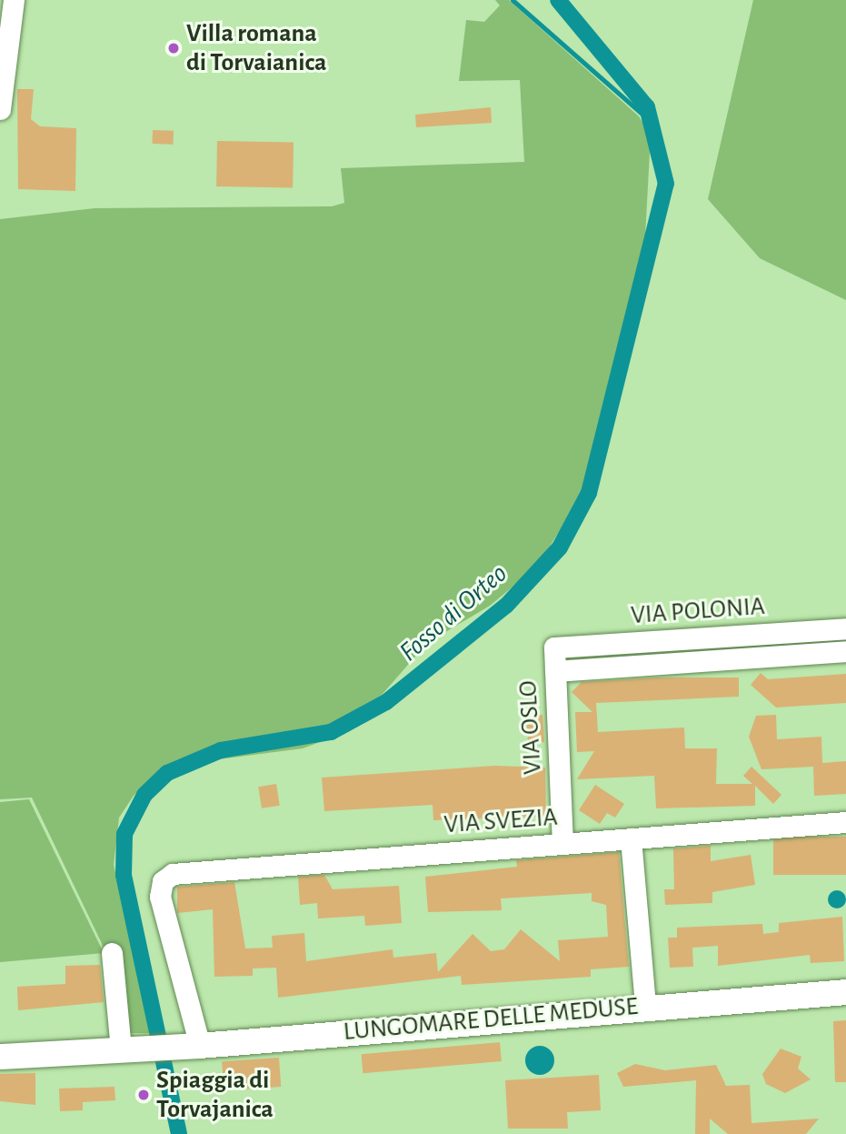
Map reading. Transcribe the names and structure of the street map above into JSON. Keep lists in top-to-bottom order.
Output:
{
  "streets": {
    "main road": ["LUNGOMARE DELLE MEDUSE"],
    "street": ["VIA POLONIA", "VIA OSLO", "VIA SVEZIA"]
  },
  "crossings": [
    ["VIA POLONIA", "VIA OSLO"],
    ["VIA OSLO", "VIA SVEZIA"],
    ["VIA SVEZIA", "LUNGOMARE DELLE MEDUSE"]
  ],
  "water": ["Fosso di Orteo"],
  "places": ["Villa romana di Torvaianica", "Spiaggia di Torvajanica"]
}
